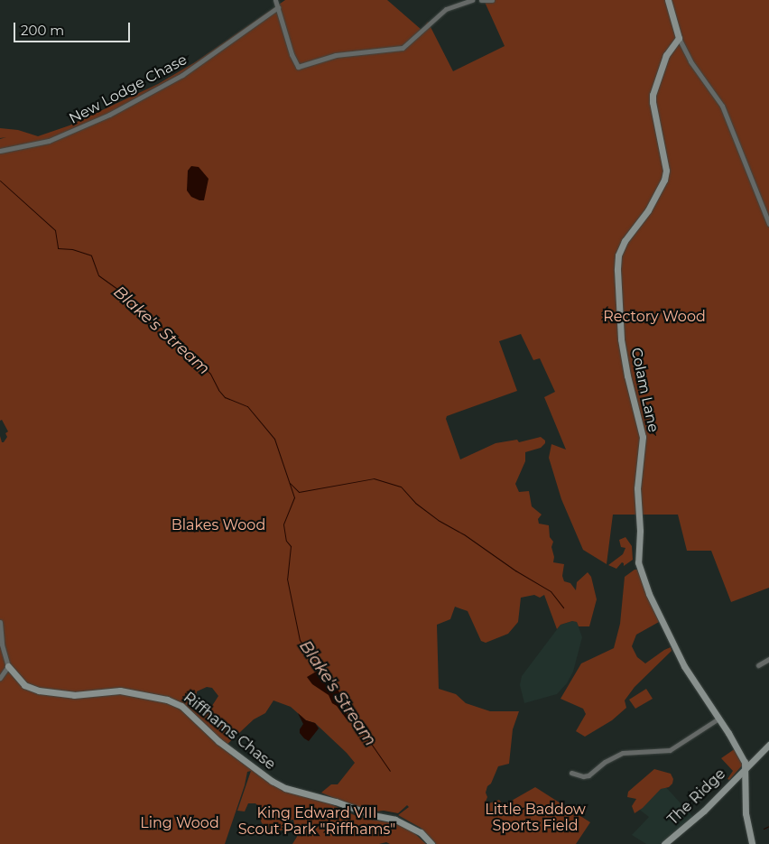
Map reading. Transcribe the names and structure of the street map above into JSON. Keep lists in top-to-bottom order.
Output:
{
  "streets": {
    "street": [
      "New Lodge Chase",
      "Colam Lane",
      "Riffhams Chase",
      "The Ridge"
    ]
  },
  "water": ["Blake's Stream"],
  "parks": [
    "Rectory Wood",
    "Blakes Wood",
    "Little Baddow Sports Field",
    "King Edward VIII Scout Park \"Riffhams\"",
    "Ling Wood"
  ],
  "scale_bar": "200 m"
}
